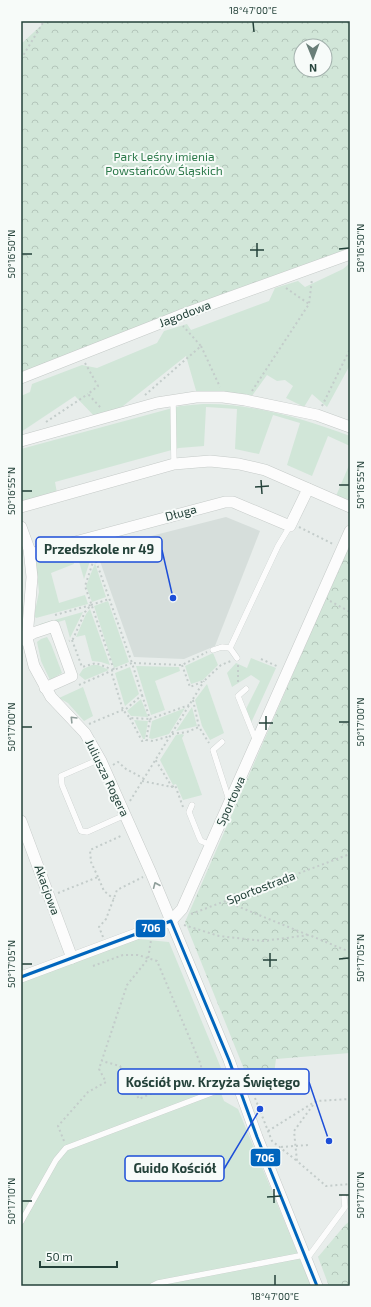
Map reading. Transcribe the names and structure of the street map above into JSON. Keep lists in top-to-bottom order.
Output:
{
  "streets": {
    "street": [
      "Jagodowa",
      "Długa",
      "Juliusza Rogera",
      "Sportowa",
      "Akacjowa"
    ],
    "path": ["Sportostrada"]
  },
  "crossings": [
    ["Długa", "Juliusza Rogera"],
    ["Juliusza Rogera", "Sportowa"],
    ["Juliusza Rogera", "Sportostrada"],
    ["Sportowa", "Sportostrada"]
  ],
  "parks": ["Park Leśny imienia Powstańców Śląskich"],
  "places": ["Przedszkole nr 49", "Guido Kościół", "Kościół pw. Krzyża Świętego"],
  "lines": ["transit line 706"],
  "scale_bar": "50 m",
  "north": "bottom",
  "coordinates": [
    "18°47'00\"E",
    "50°16'50\"N",
    "50°16'55\"N",
    "50°17'00\"N",
    "50°17'05\"N",
    "50°17'10\"N"
  ]
}
